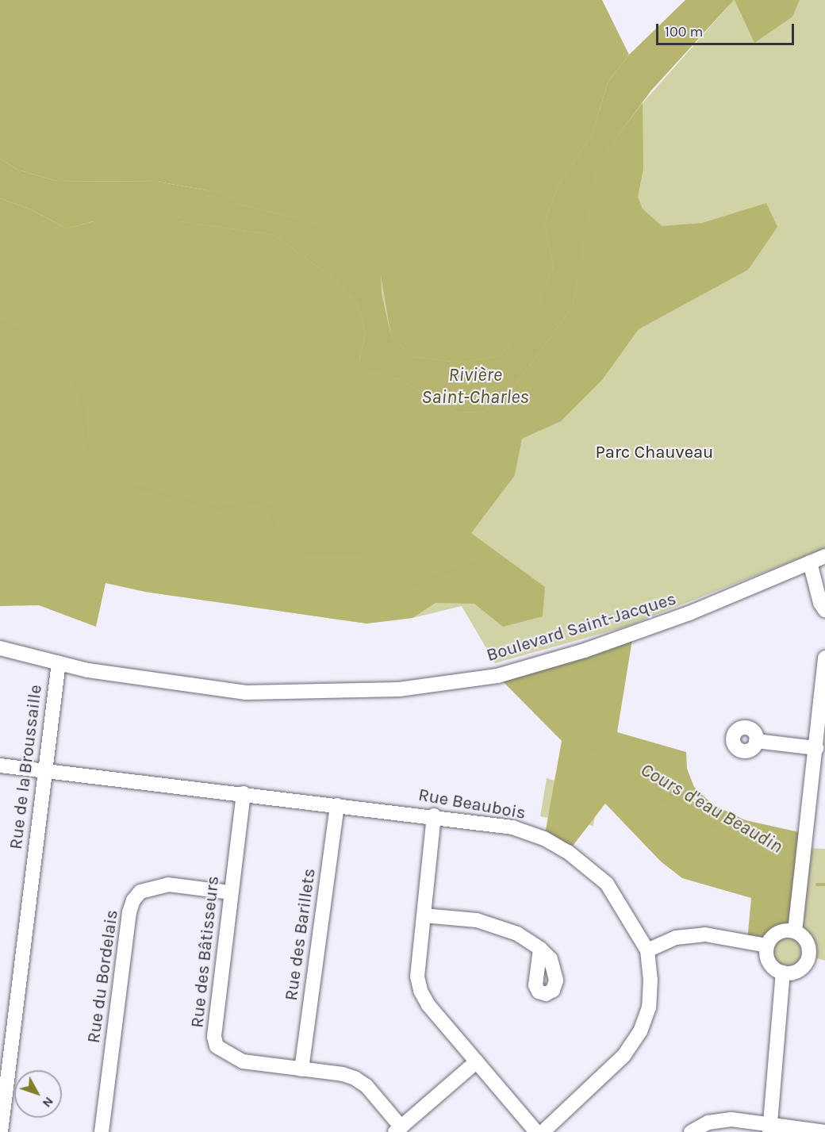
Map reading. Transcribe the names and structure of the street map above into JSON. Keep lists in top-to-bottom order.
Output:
{
  "streets": {
    "street": [
      "Boulevard Saint-Jacques",
      "Rue de la Broussaille",
      "Rue Beaubois",
      "Rue des Barillets",
      "Rue des Bâtisseurs",
      "Rue du Bordelais"
    ]
  },
  "crossings": [
    ["Boulevard Saint-Jacques", "Rue de la Broussaille"],
    ["Rue de la Broussaille", "Rue Beaubois"],
    ["Rue Beaubois", "Rue des Barillets"],
    ["Rue Beaubois", "Rue des Bâtisseurs"],
    ["Rue des Barillets", "Rue des Bâtisseurs"],
    ["Rue des Bâtisseurs", "Rue du Bordelais"]
  ],
  "water": ["Rivière Saint-Charles", "Cours d'eau Beaudin"],
  "parks": ["Parc Chauveau"],
  "scale_bar": "100 m",
  "north": "bottom right"
}
